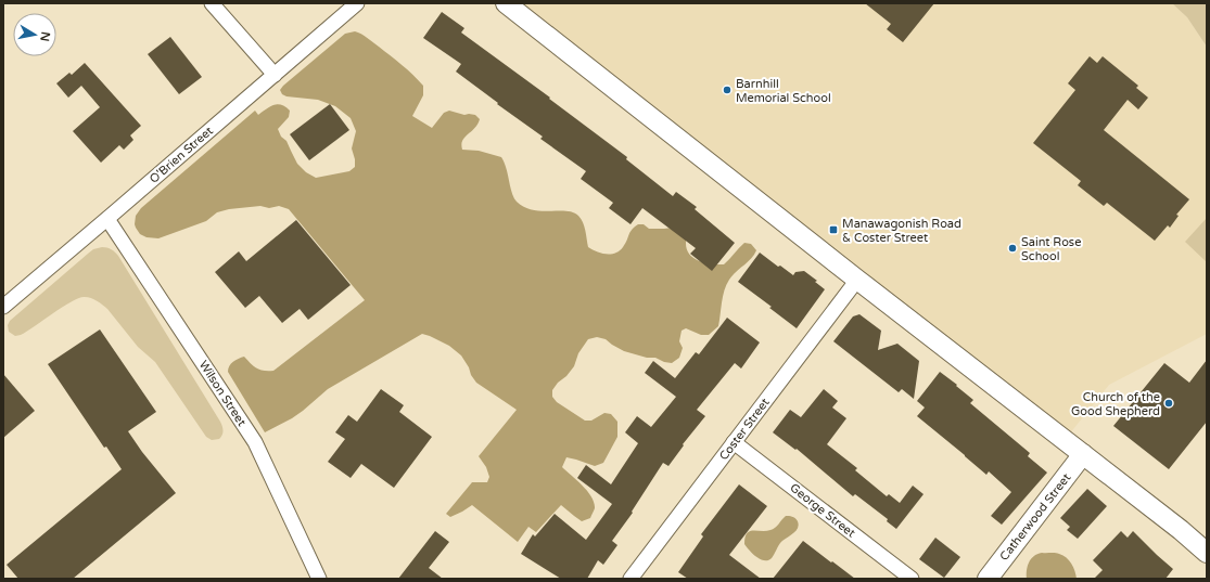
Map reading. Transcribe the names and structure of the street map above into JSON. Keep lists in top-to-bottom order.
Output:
{
  "streets": {
    "main road": ["Catherwood Street"],
    "street": [
      "O'Brien Street",
      "Wilson Street",
      "Coster Street",
      "George Street"
    ]
  },
  "crossings": [
    ["O'Brien Street", "Wilson Street"],
    ["Coster Street", "George Street"]
  ],
  "places": {
    "other": ["Barnhill Memorial School", "Saint Rose School", "Church of the Good Shepherd"],
    "transit": ["Manawagonish Road & Coster Street"]
  },
  "north": "right"
}
